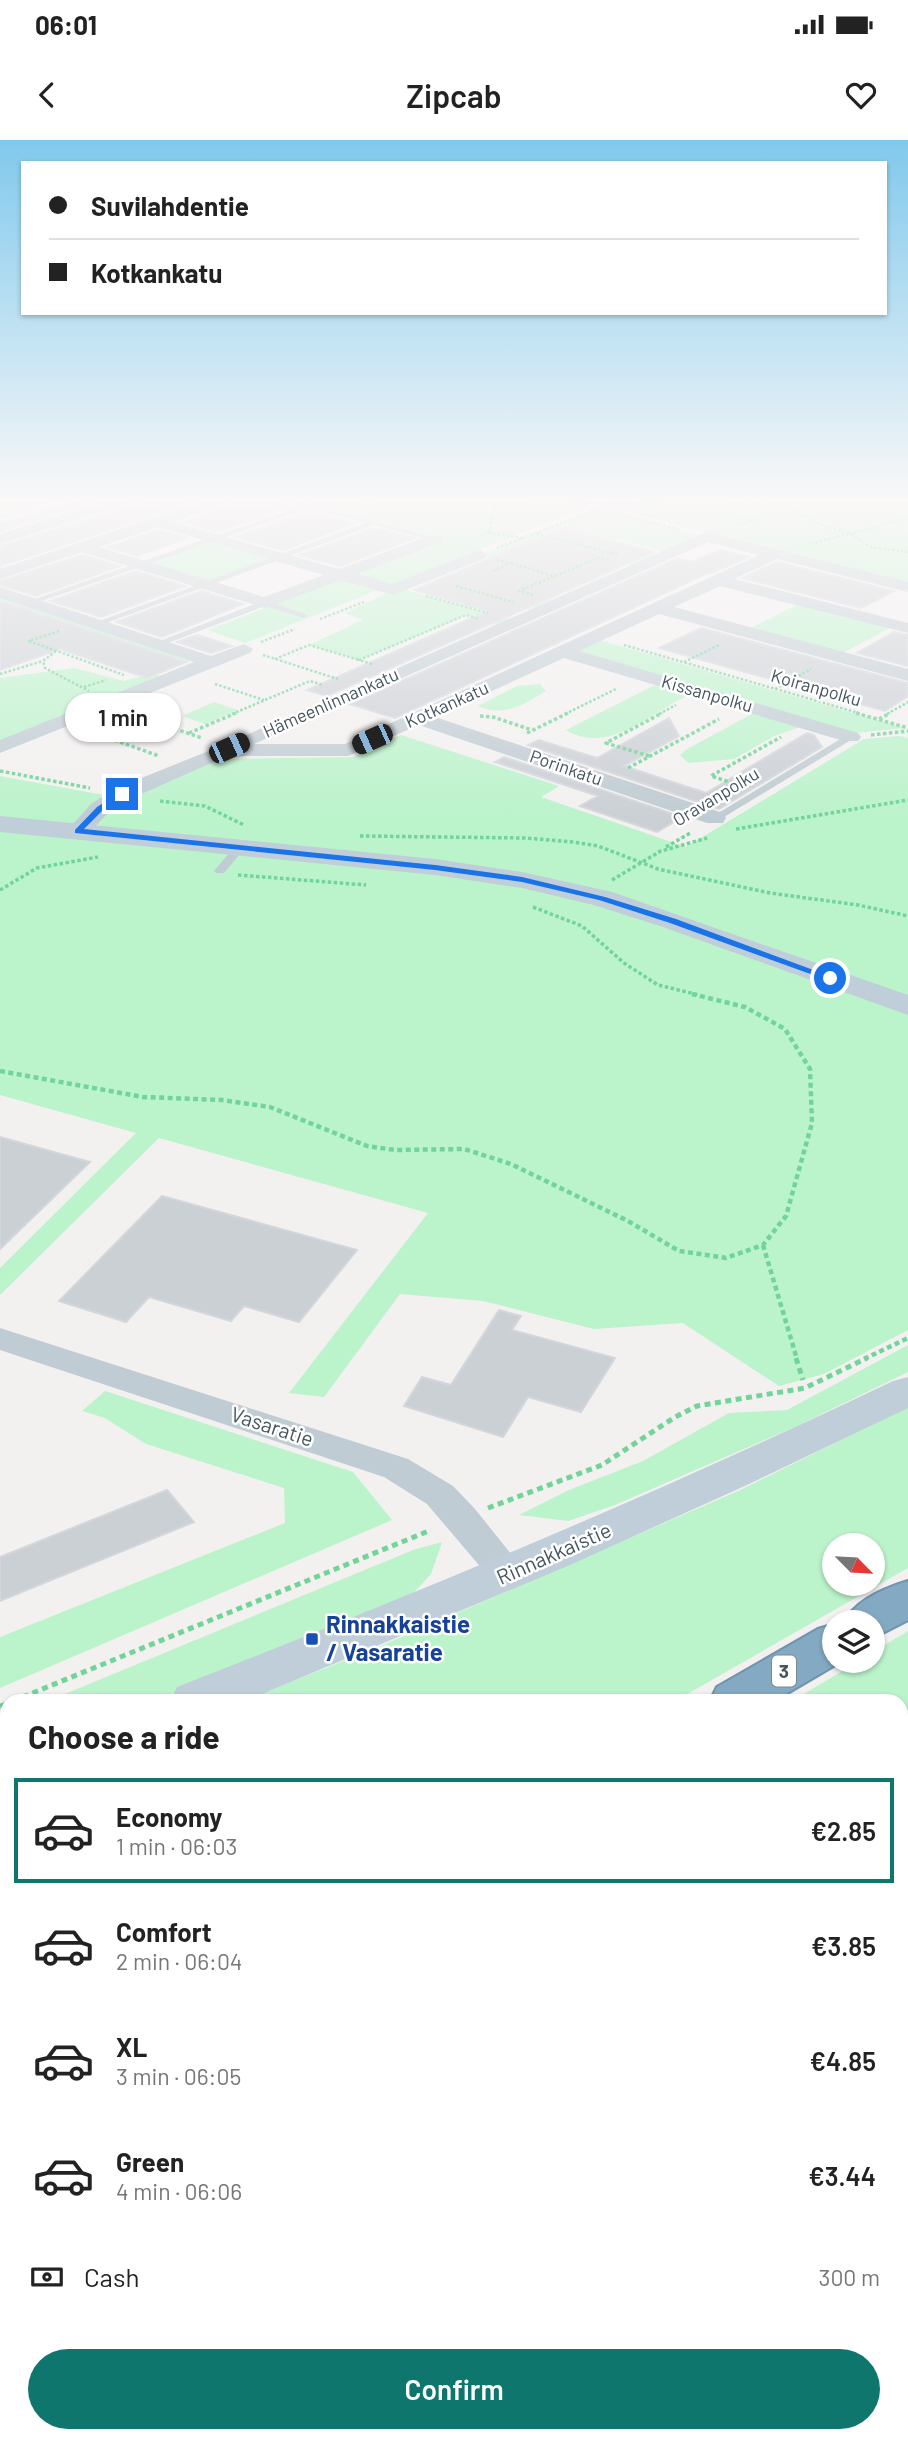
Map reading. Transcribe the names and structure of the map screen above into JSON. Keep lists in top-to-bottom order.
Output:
{
  "streets": {
    "highway": ["3"],
    "street": [
      "Kissanpolku",
      "Hämeenlinnankatu",
      "Kotkankatu",
      "Porinkatu",
      "Vasaratie",
      "Rinnakkaistie"
    ],
    "lane": ["Oravanpolku"],
    "path": ["Koiranpolku"]
  },
  "crossings": [
    ["Koiranpolku", "Kotkankatu"],
    ["Kissanpolku", "Kotkankatu"],
    ["Kissanpolku", "Oravanpolku"],
    ["Hämeenlinnankatu", "Kotkankatu"],
    ["Kotkankatu", "Porinkatu"],
    ["Porinkatu", "Oravanpolku"],
    ["Vasaratie", "Rinnakkaistie"]
  ],
  "places": {
    "transit": ["Rinnakkaistie / Vasaratie"]
  },
  "north": "bottom right",
  "page": {
    "status": "06:01",
    "header": "Zipcab",
    "banner": ["Suvilahdentie", "Kotkankatu"],
    "bubble": "1 min",
    "heading": "Choose a ride",
    "list": [
      {
        "name": "Economy",
        "note": "1 min · 06:03",
        "value": "€2.85"
      },
      {
        "name": "Comfort",
        "note": "2 min · 06:04",
        "value": "€3.85"
      },
      {
        "name": "XL",
        "note": "3 min · 06:05",
        "value": "€4.85"
      },
      {
        "name": "Green",
        "note": "4 min · 06:06",
        "value": "€3.44"
      }
    ],
    "pay": ["Cash", "300 m"],
    "buttons": "Confirm"
  }
}
